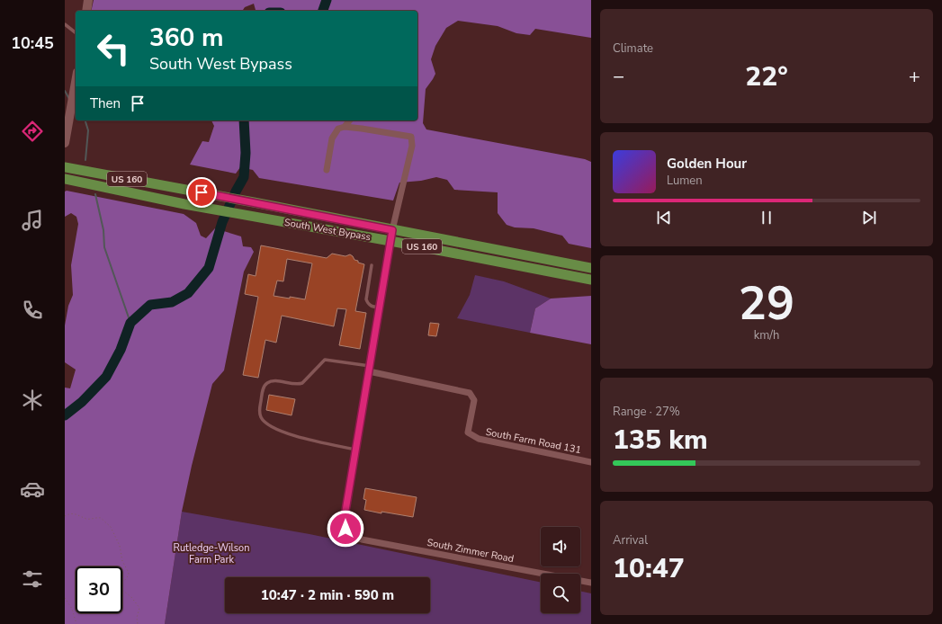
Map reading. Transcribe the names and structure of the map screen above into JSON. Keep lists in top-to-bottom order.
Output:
{
  "streets": {
    "main road": ["US 160", "South West Bypass"],
    "street": ["South Farm Road 131", "South Zimmer Road"]
  },
  "parks": ["Rutledge-Wilson Farm Park"],
  "page": {
    "tabs": "10:45",
    "tile": [
      "Climate",
      ["29", "km/h"],
      ["Range · 27%", "135 km"],
      ["Arrival", "10:47"]
    ],
    "turn": ["360 m", "South West Bypass"],
    "heat": ["−", "22°", "+"],
    "then": "Then",
    "song": ["Golden Hour", "Lumen"],
    "limit": "30",
    "trip": "10:47 · 2 min · 590 m"
  }
}
